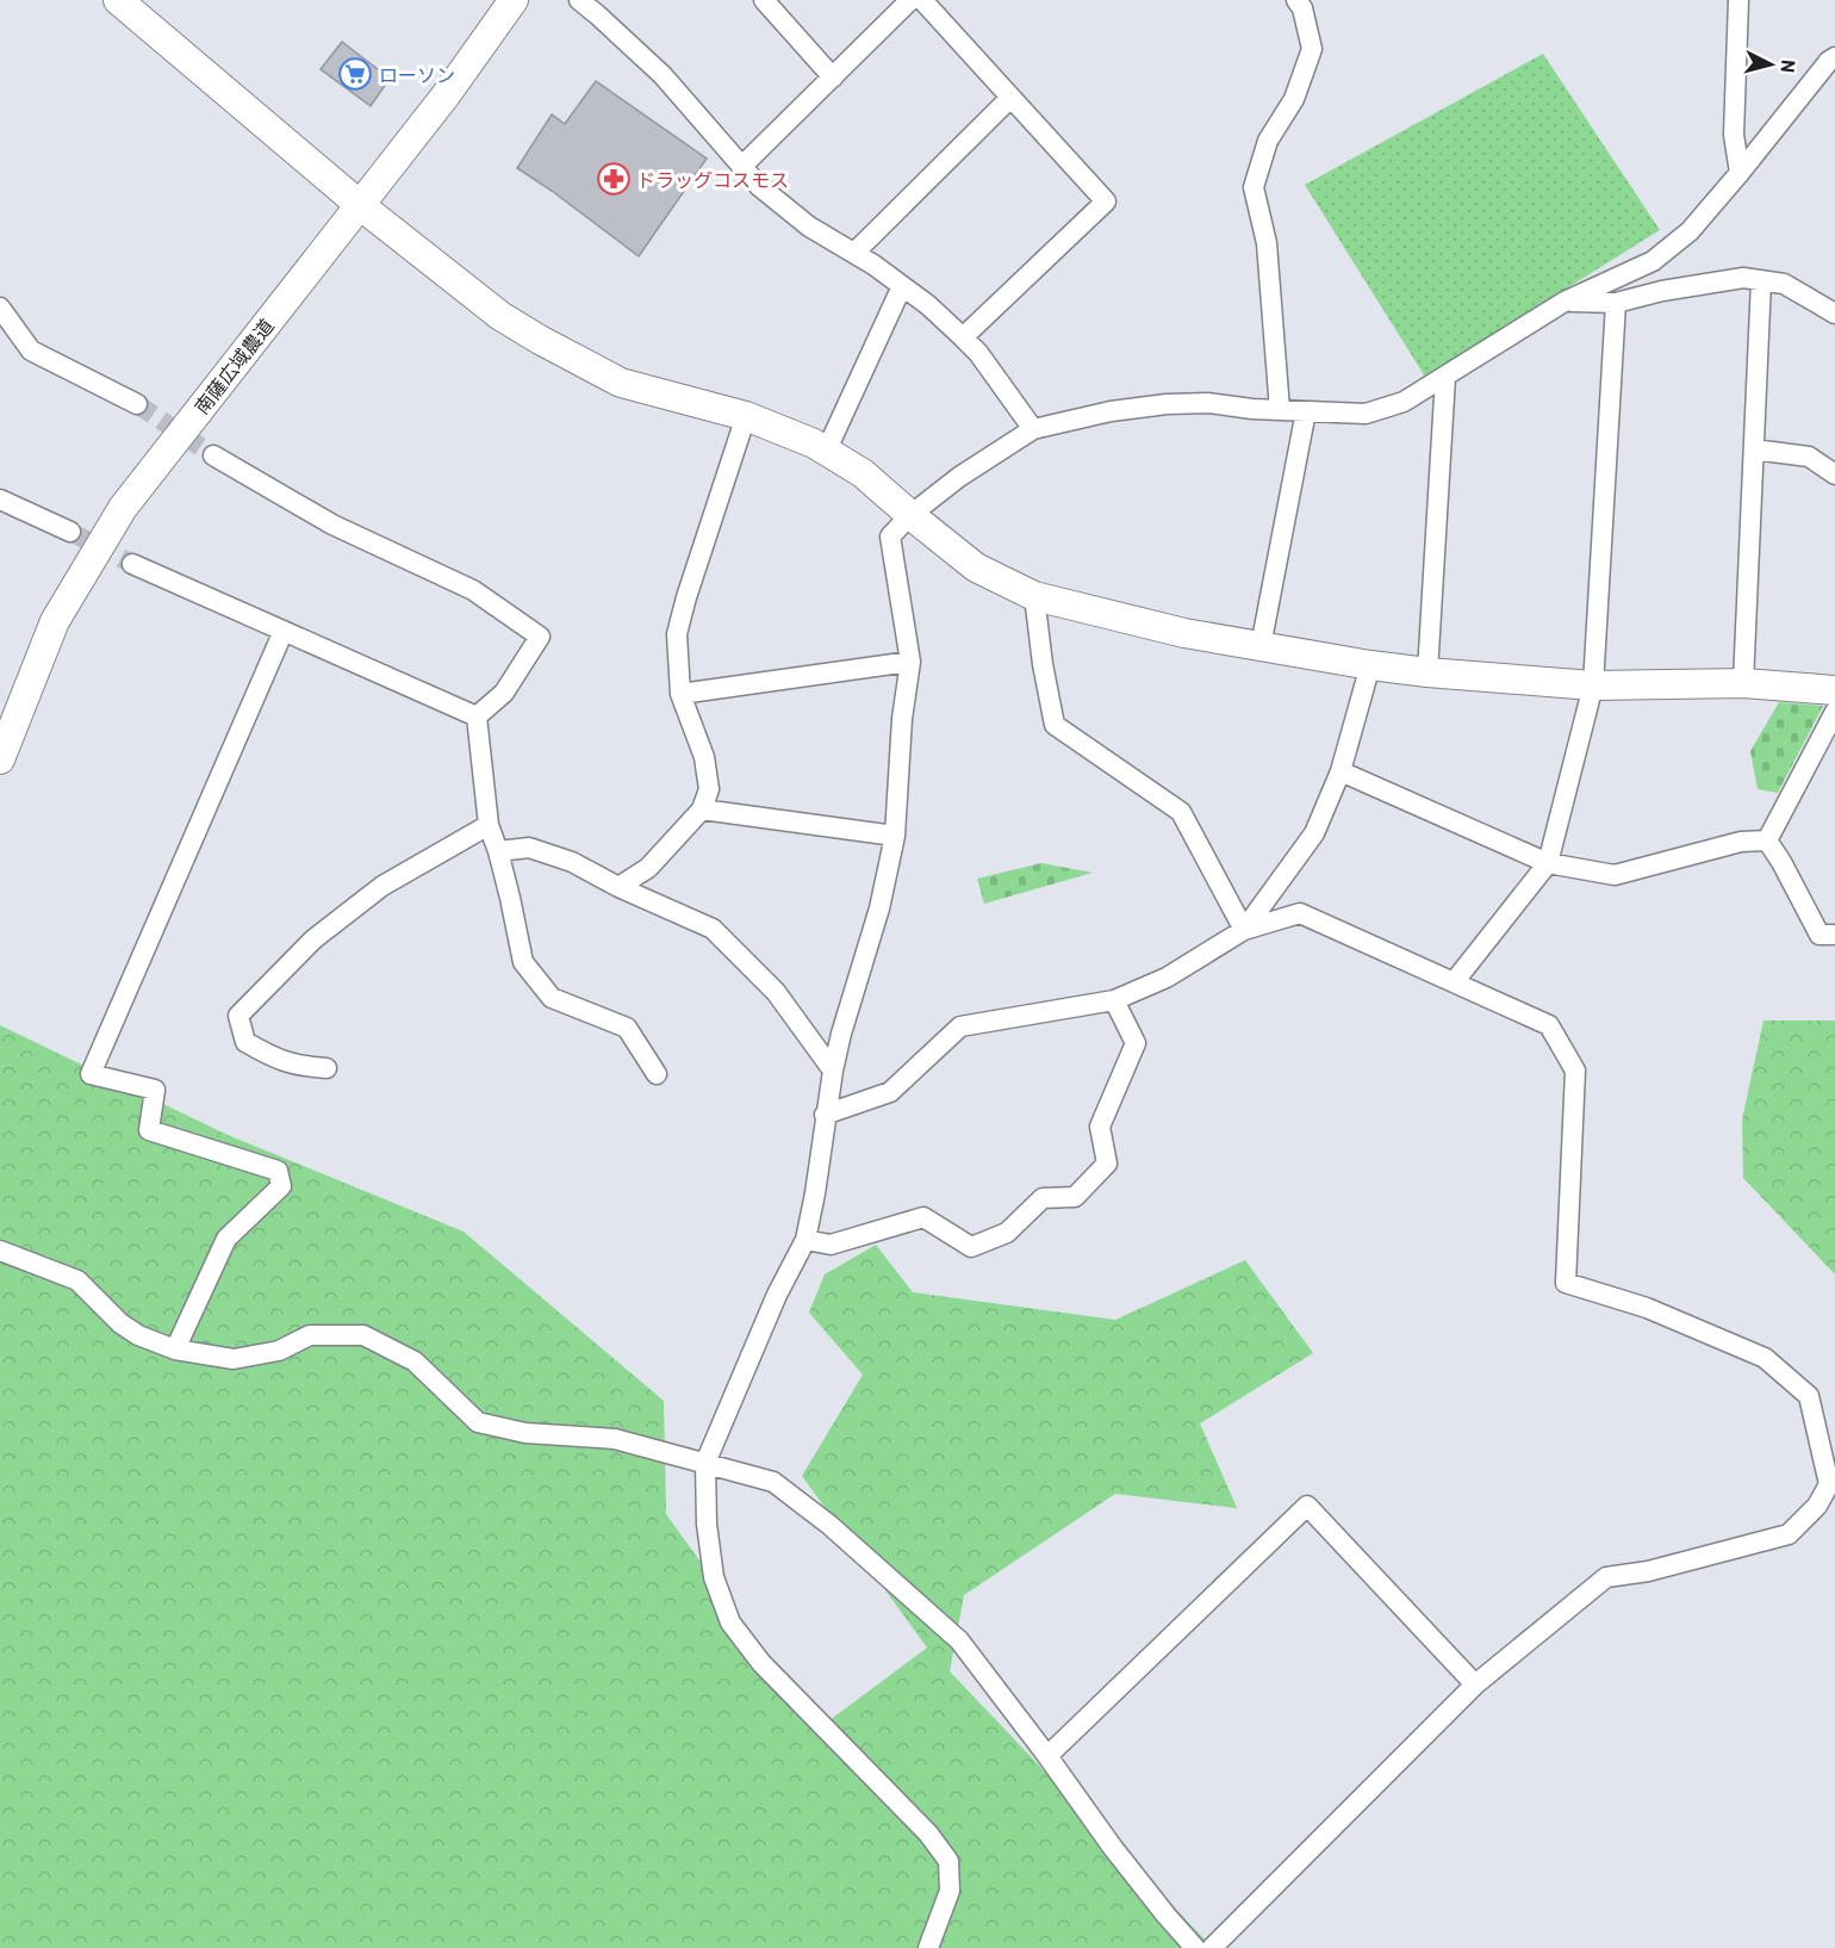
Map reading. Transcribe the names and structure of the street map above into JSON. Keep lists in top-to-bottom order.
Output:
{
  "streets": {
    "street": ["南薩広域農道"]
  },
  "places": {
    "supermarket": ["ローソン"],
    "pharmacy": ["ドラッグコスモス"]
  },
  "north": "right"
}
